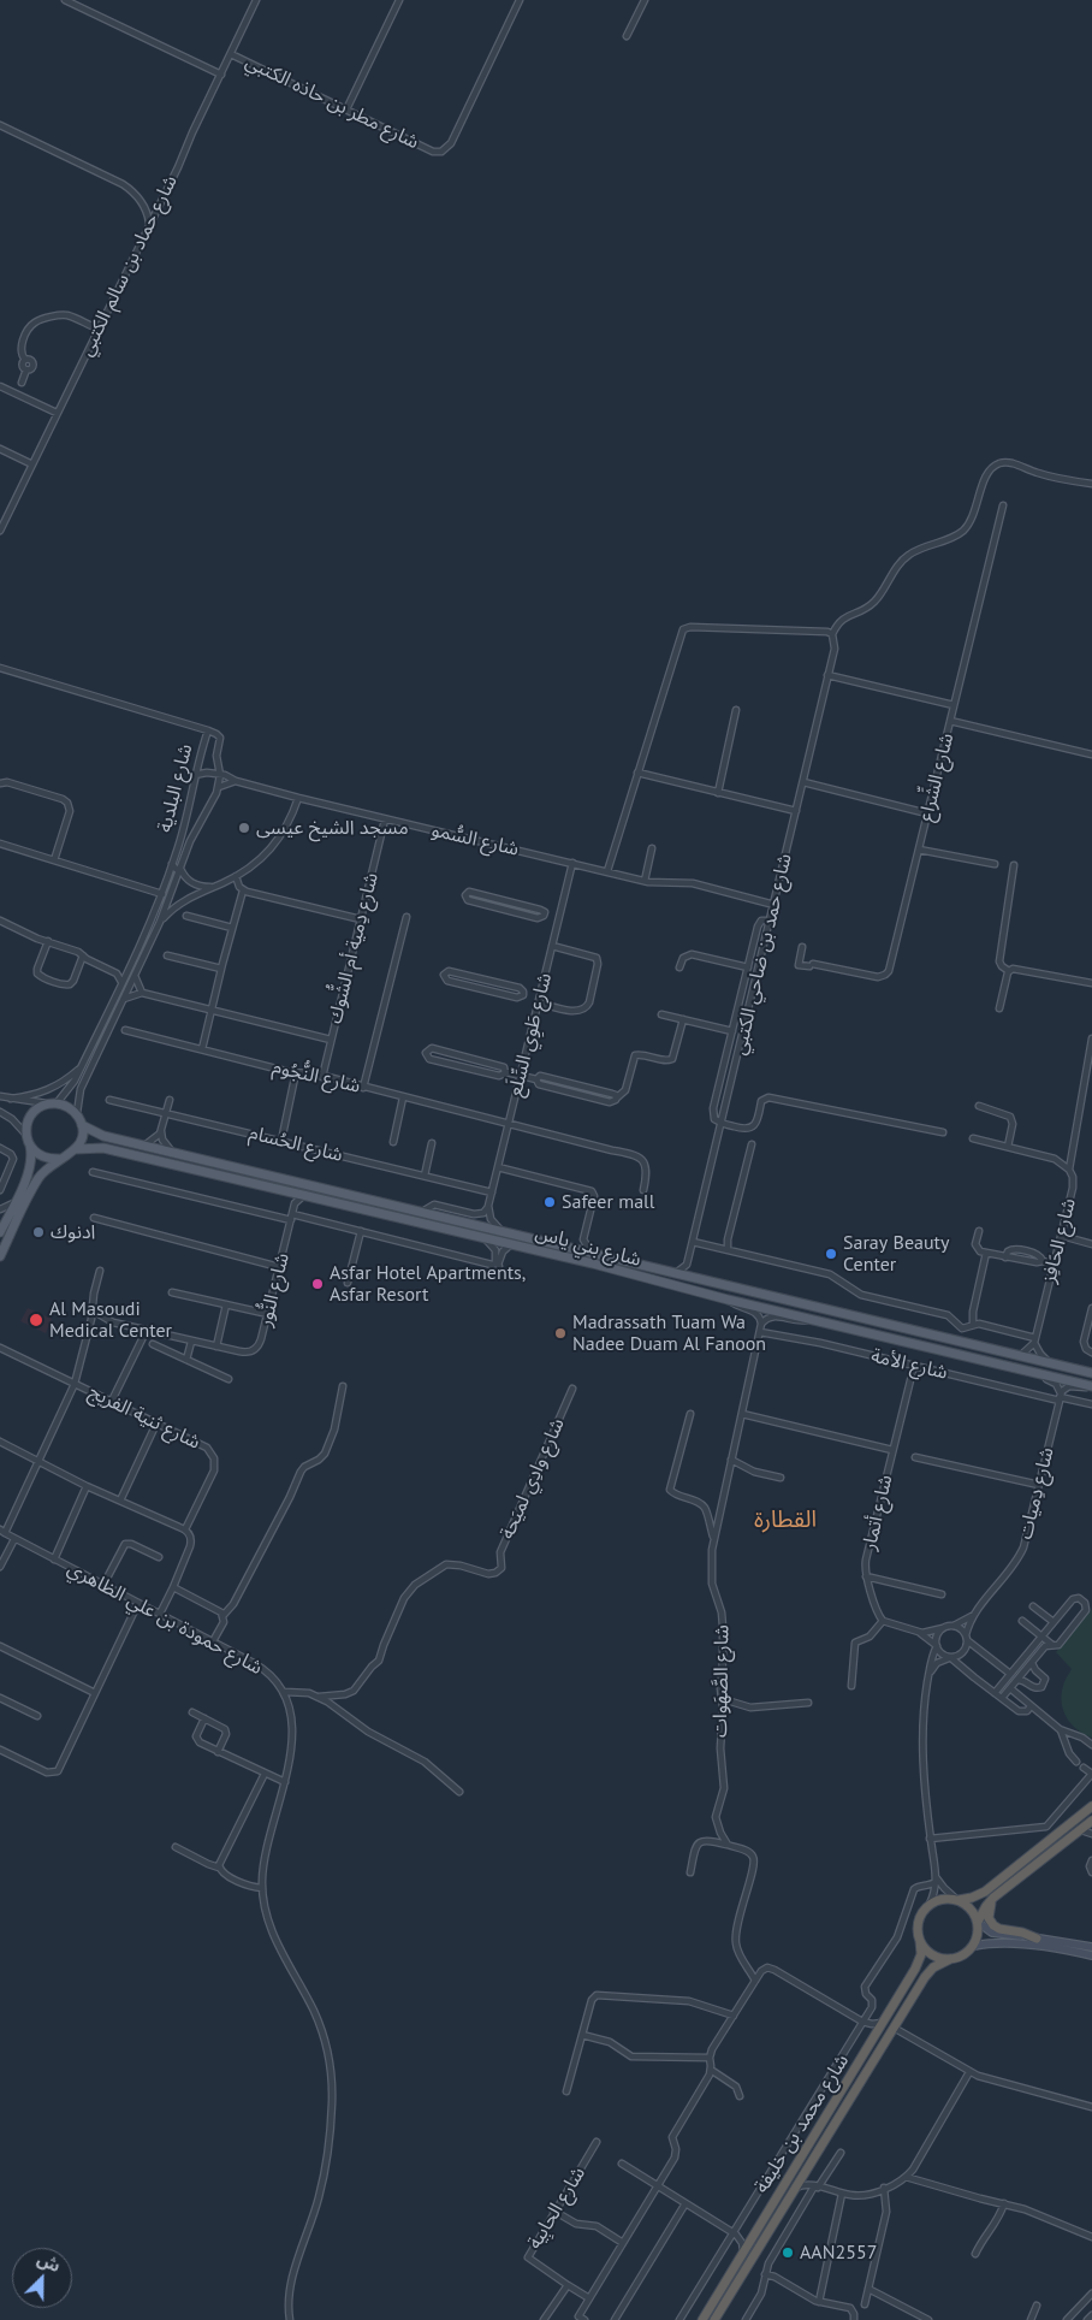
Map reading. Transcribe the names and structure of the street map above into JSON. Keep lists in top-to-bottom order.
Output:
{
  "streets": {
    "highway": ["شارع محمد بن خليفة"],
    "main road": ["شارع بني ياس"],
    "street": [
      "شارع مطر بن حاذه الكتبي",
      "شارع حماد بن سالم الكتبي",
      "شارع الشِّراع",
      "شارع البلدية",
      "شارع السُّمو",
      "شارع دِمية أم الشُّوك",
      "شارع حمد بن ضاحي الكتبي",
      "شارع طَوِي السِّلَع",
      "شارع النُّجُوم",
      "شارع الحُسام",
      "شارع الحَافِز",
      "شارع النُّور",
      "شارع الأمة",
      "شارع ثنية الفريج",
      "شارع وادِي لميَحة",
      "شارع دِميات",
      "شارع أتمار",
      "شارع حمودة بن علي الظاهري",
      "شارع الصَّهَوات",
      "شارع الحابِية"
    ]
  },
  "crossings": [
    ["شارع مطر بن حاذه الكتبي", "شارع حماد بن سالم الكتبي"],
    ["شارع البلدية", "شارع السُّمو"],
    ["شارع البلدية", "شارع بني ياس"],
    ["شارع السُّمو", "شارع دِمية أم الشُّوك"],
    ["شارع السُّمو", "شارع حمد بن ضاحي الكتبي"],
    ["شارع السُّمو", "شارع طَوِي السِّلَع"],
    ["شارع دِمية أم الشُّوك", "شارع النُّجُوم"],
    ["شارع طَوِي السِّلَع", "شارع النُّجُوم"],
    ["شارع طَوِي السِّلَع", "شارع الحُسام"],
    ["شارع بني ياس", "شارع النُّور"],
    ["شارع الأمة", "شارع دِميات"],
    ["شارع الأمة", "شارع أتمار"],
    ["شارع الأمة", "شارع الصَّهَوات"]
  ],
  "districts": ["القطارة"],
  "places": [
    "مسجد الشيخ عيسى",
    "Safeer mall",
    "ادنوك",
    "Saray Beauty Center",
    "Asfar Hotel Apartments, Asfar Resort",
    "Al Masoudi Medical Center",
    "Madrassath Tuam Wa Nadee Duam Al Fanoon",
    "AAN2557"
  ],
  "north": "top right"
}
